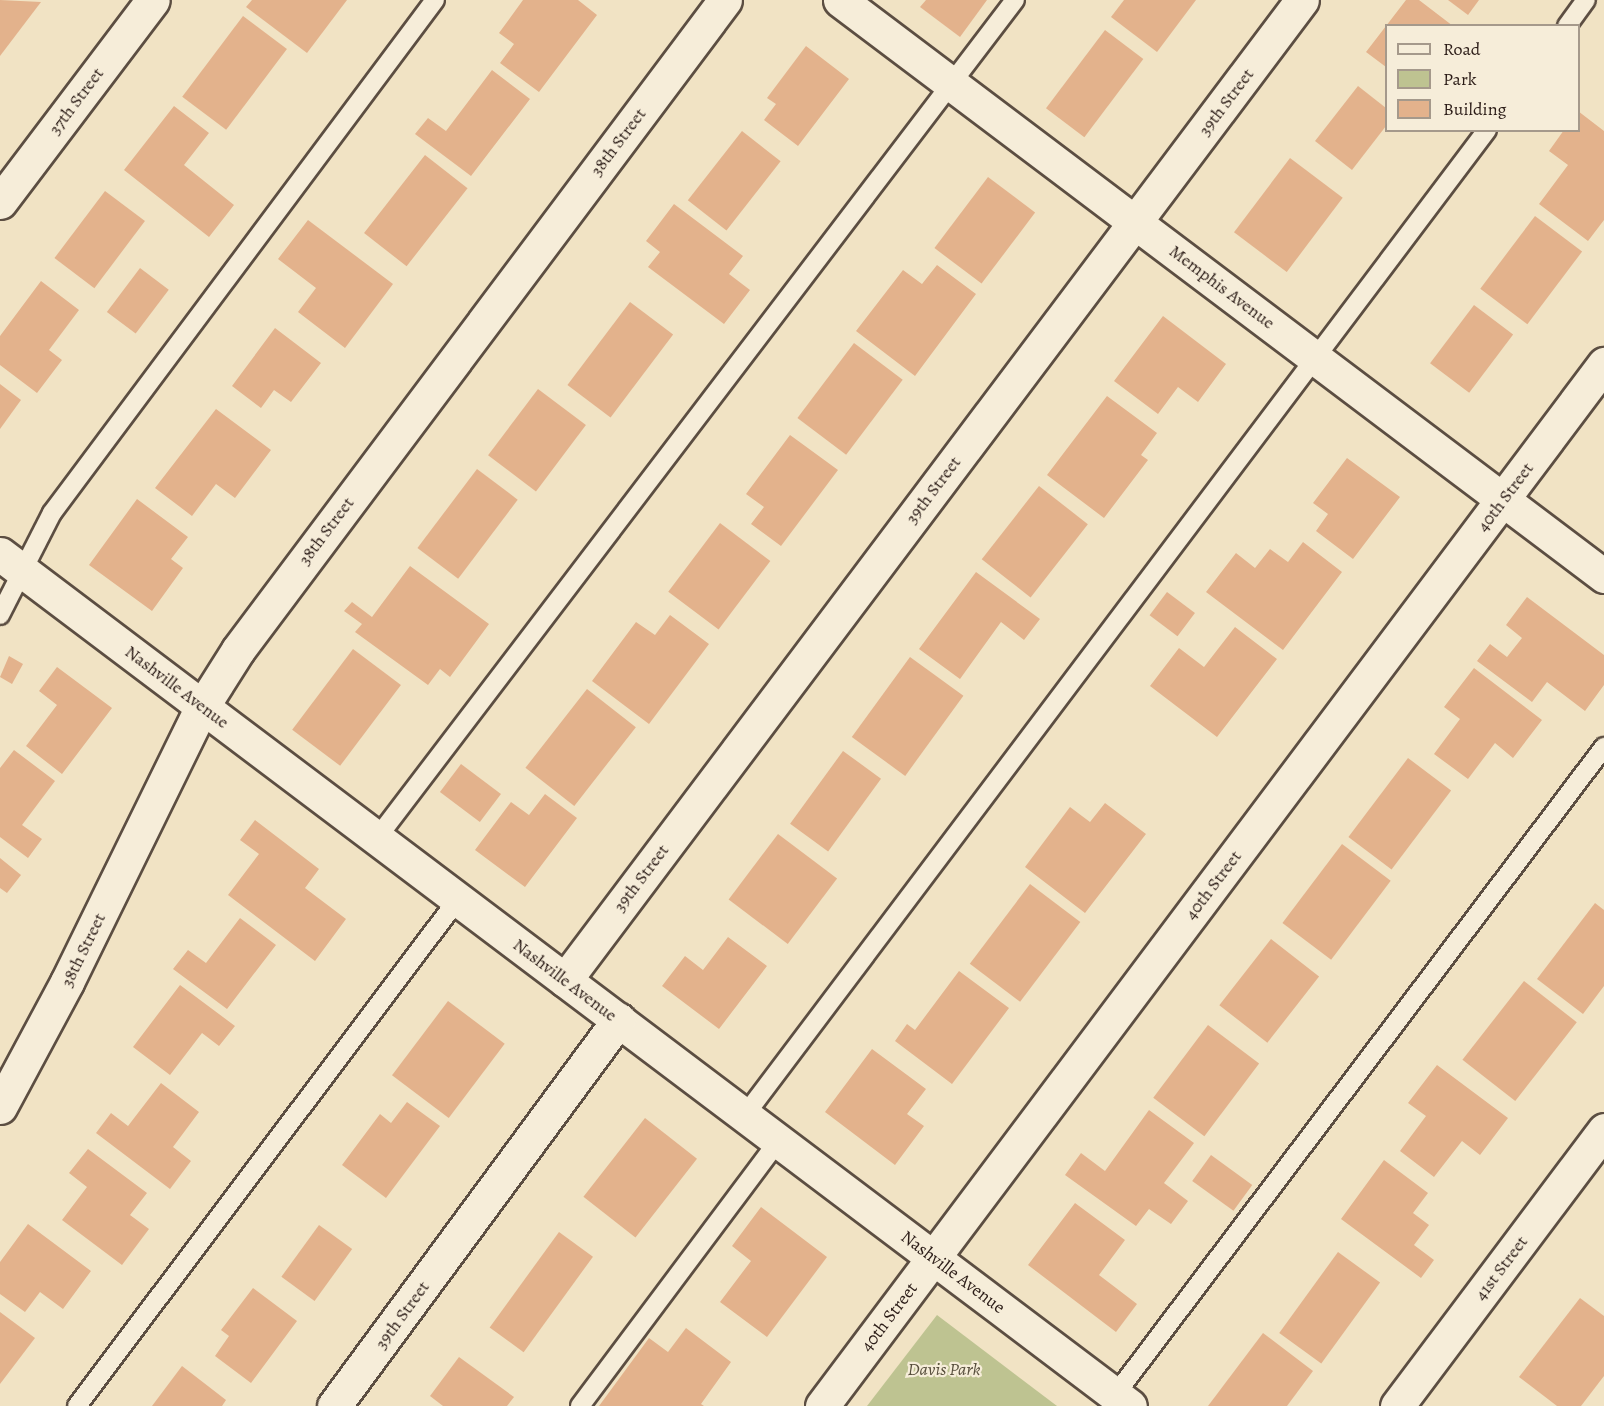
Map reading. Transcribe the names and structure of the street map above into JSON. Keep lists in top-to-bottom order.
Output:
{
  "streets": {
    "street": [
      "37th Street",
      "39th Street",
      "38th Street",
      "Memphis Avenue",
      "40th Street",
      "Nashville Avenue",
      "41st Street"
    ]
  },
  "crossings": [
    ["39th Street", "Memphis Avenue"],
    ["39th Street", "Nashville Avenue"],
    ["38th Street", "Nashville Avenue"],
    ["Memphis Avenue", "40th Street"],
    ["40th Street", "Nashville Avenue"]
  ],
  "parks": ["Davis Park"],
  "legend": ["Road", "Park", "Building"]
}
